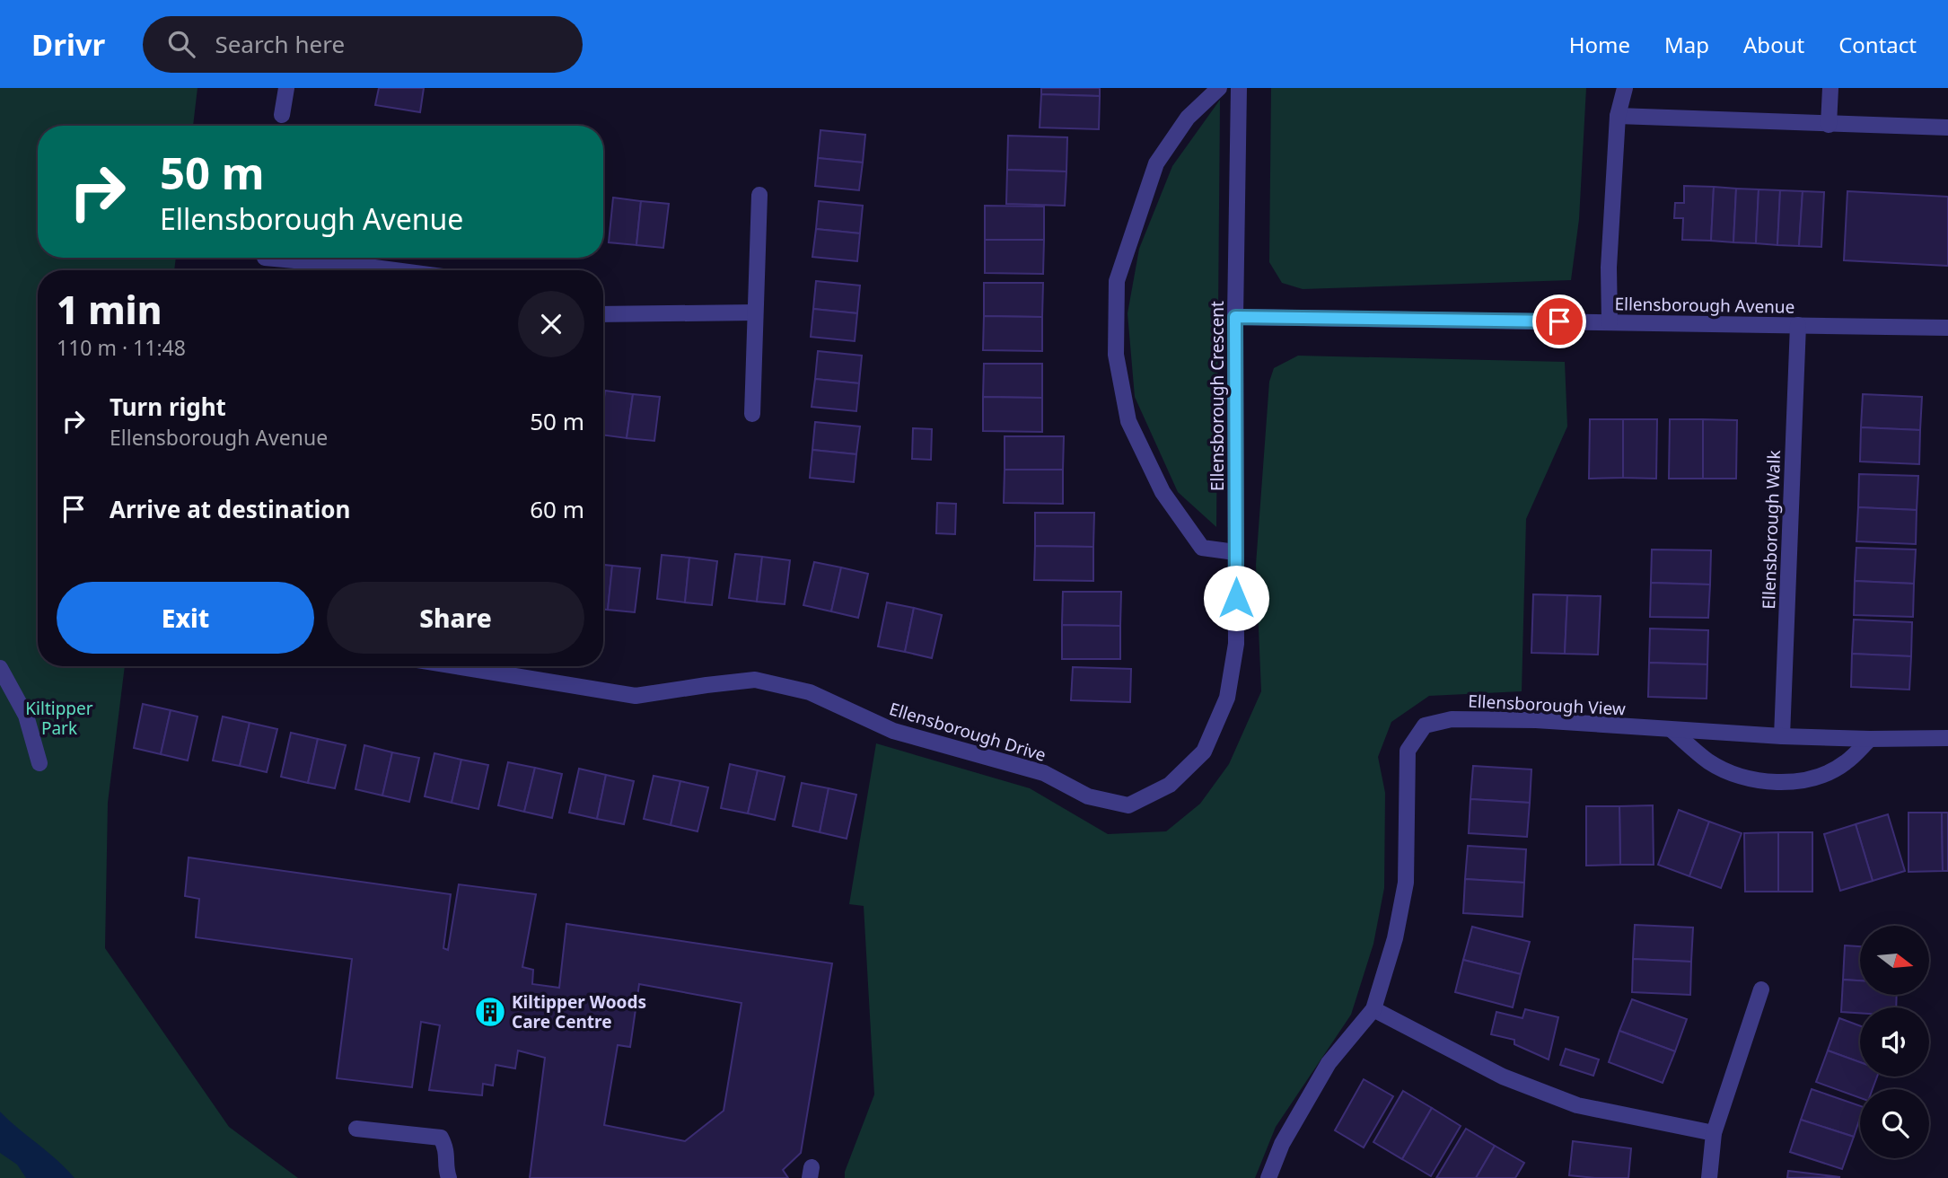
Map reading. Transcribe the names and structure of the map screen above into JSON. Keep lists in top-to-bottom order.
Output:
{
  "streets": {
    "street": [
      "Ellensborough Avenue",
      "Ellensborough Crescent",
      "Ellensborough Walk",
      "Ellensborough View",
      "Ellensborough Drive"
    ]
  },
  "crossings": [
    ["Ellensborough Avenue", "Ellensborough Crescent"],
    ["Ellensborough Avenue", "Ellensborough Walk"],
    ["Ellensborough Crescent", "Ellensborough Drive"],
    ["Ellensborough Walk", "Ellensborough View"]
  ],
  "parks": ["Kiltipper Park"],
  "places": {
    "building": ["Kiltipper Woods Care Centre"]
  },
  "north": "right",
  "page": {
    "header": "Drivr",
    "search": "Search here",
    "nav": [
      "Home",
      "Map",
      "About",
      "Contact"
    ],
    "turn": ["50 m", "Ellensborough Avenue"],
    "heading": ["1 min", "110 m · 11:48"],
    "list": [
      {
        "name": "Turn right",
        "note": "Ellensborough Avenue",
        "value": "50 m"
      },
      {
        "name": "Arrive at destination",
        "value": "60 m"
      }
    ],
    "buttons": ["Exit", "Share"]
  }
}
